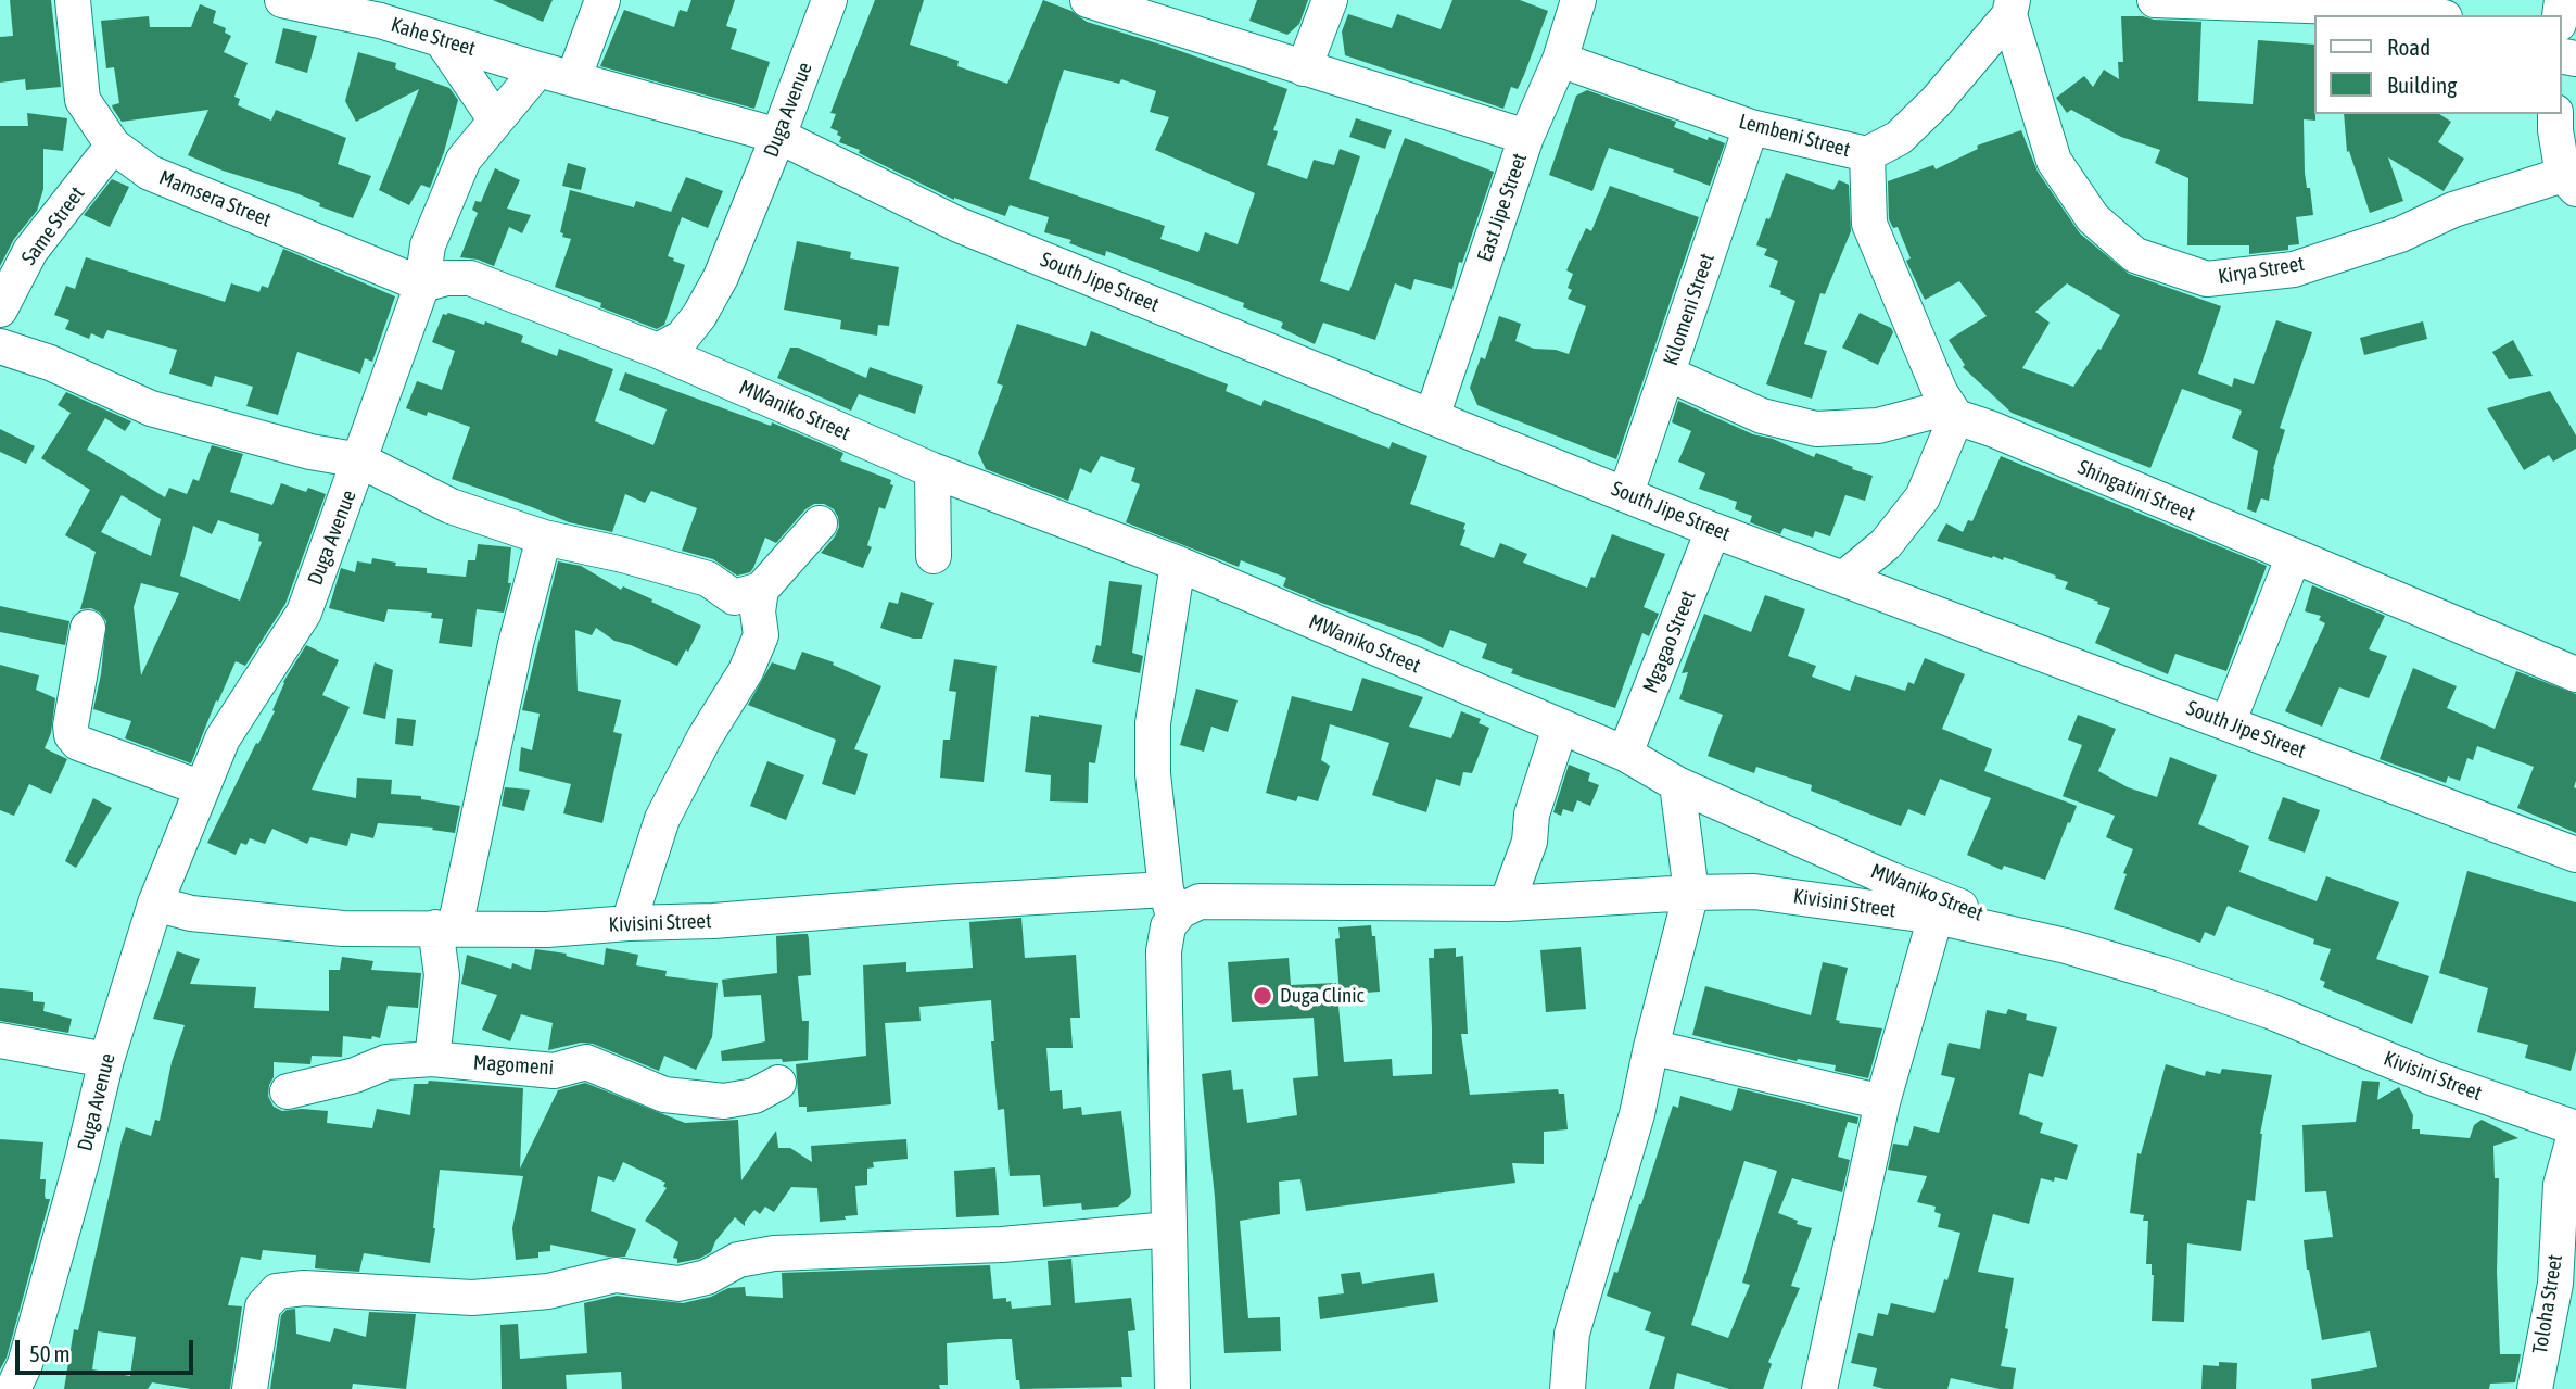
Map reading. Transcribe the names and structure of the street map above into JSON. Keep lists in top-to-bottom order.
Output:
{
  "streets": {
    "street": [
      "Kahe Street",
      "Duga Avenue",
      "Lembeni Street",
      "Mamsera Street",
      "East Jipe Street",
      "Same Street",
      "Kirya Street",
      "South Jipe Street",
      "Kilomeni Street",
      "MWaniko Street",
      "Shingatini Street",
      "Mgagao Street",
      "Kivisini Street",
      "Magomeni",
      "Toloha Street"
    ]
  },
  "crossings": [
    ["Kahe Street", "Duga Avenue"],
    ["Kahe Street", "South Jipe Street"],
    ["Duga Avenue", "Mamsera Street"],
    ["Duga Avenue", "South Jipe Street"],
    ["Duga Avenue", "MWaniko Street"],
    ["Duga Avenue", "Kivisini Street"],
    ["Lembeni Street", "East Jipe Street"],
    ["Lembeni Street", "Kirya Street"],
    ["Lembeni Street", "Kilomeni Street"],
    ["Mamsera Street", "Same Street"],
    ["East Jipe Street", "South Jipe Street"],
    ["South Jipe Street", "Kilomeni Street"],
    ["South Jipe Street", "Mgagao Street"],
    ["MWaniko Street", "Mgagao Street"],
    ["MWaniko Street", "Kivisini Street"],
    ["Kivisini Street", "Toloha Street"]
  ],
  "places": ["Duga Clinic"],
  "legend": ["Road", "Building"],
  "scale_bar": "50 m"
}
